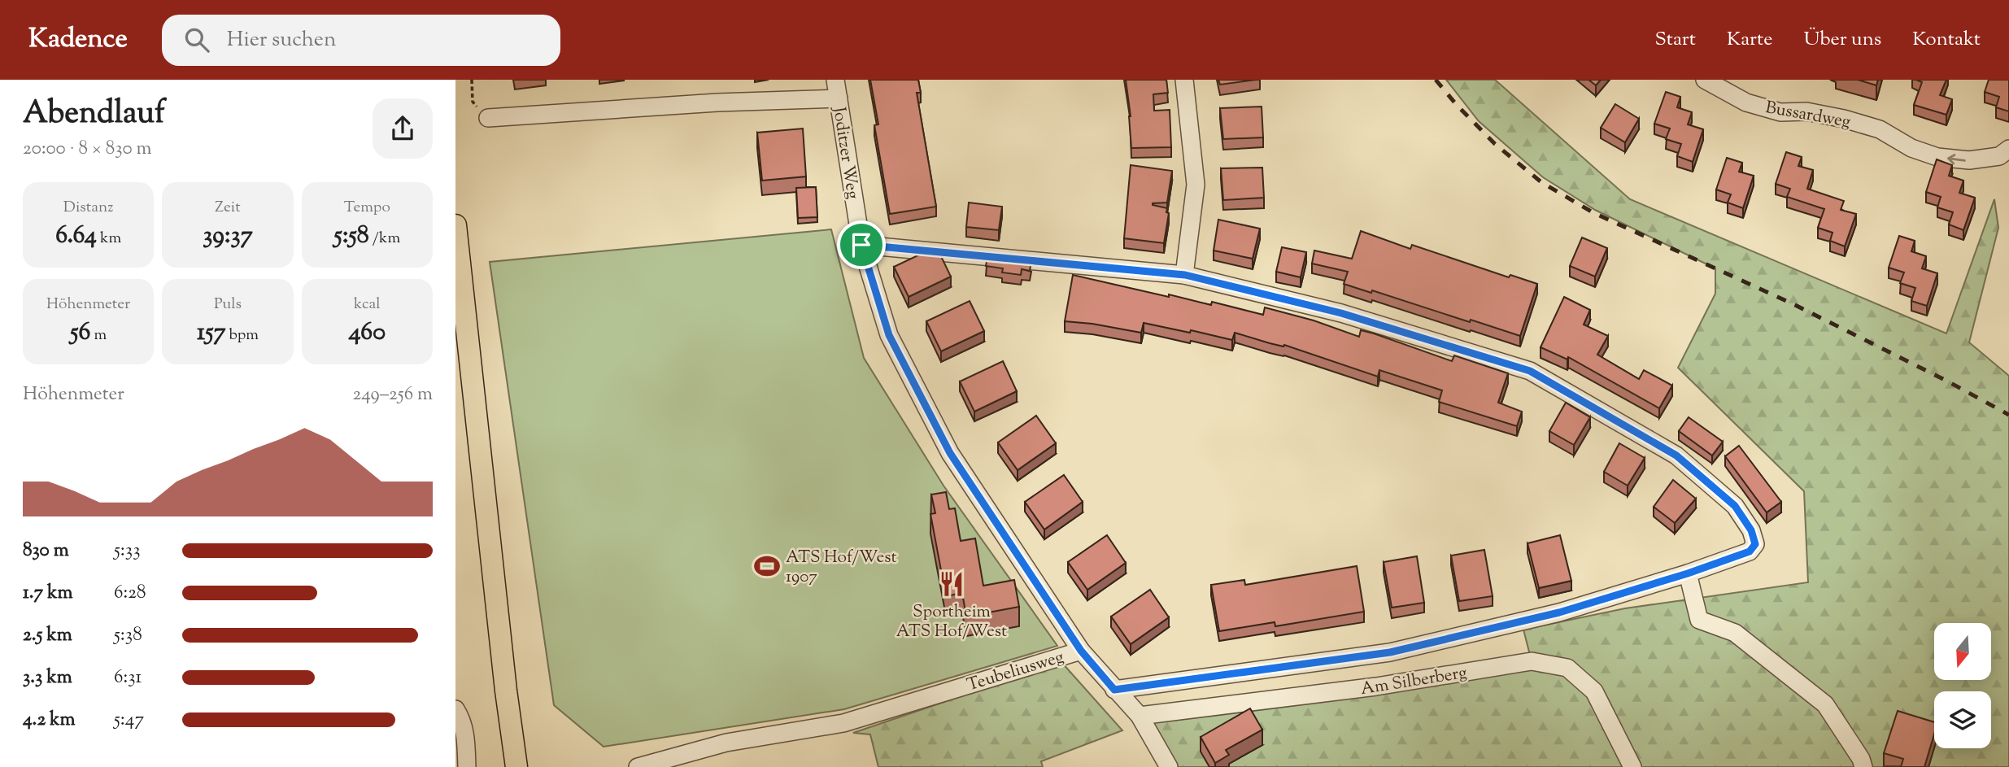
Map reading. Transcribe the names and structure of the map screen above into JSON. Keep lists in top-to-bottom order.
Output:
{
  "streets": {
    "street": [
      "Bussardweg",
      "Joditzer Weg",
      "Teubeliusweg",
      "Am Silberberg"
    ]
  },
  "crossings": [
    ["Joditzer Weg", "Teubeliusweg"],
    ["Joditzer Weg", "Am Silberberg"]
  ],
  "one_way": ["Bussardweg"],
  "places": {
    "sports": ["ATS Hof/West 1907"],
    "restaurant": ["Sportheim ATS Hof/West"]
  },
  "north": "bottom",
  "page": {
    "header": "Kadence",
    "search": "Hier suchen",
    "nav": [
      "Start",
      "Karte",
      "Über uns",
      "Kontakt"
    ],
    "heading": ["Abendlauf", "20:00 · 8 × 830 m"],
    "stats": [
      ["Distanz", "6.64 km"],
      ["Zeit", "39:37"],
      ["Tempo", "5:58 /km"],
      ["Höhenmeter", "56 m"],
      ["Puls", "157 bpm"],
      ["kcal", "460"]
    ],
    "chart": ["Höhenmeter", "249–256 m"],
    "list": [
      {
        "name": "830 m",
        "note": "5:33"
      },
      {
        "name": "1.7 km",
        "note": "6:28"
      },
      {
        "name": "2.5 km",
        "note": "5:38"
      },
      {
        "name": "3.3 km",
        "note": "6:31"
      },
      {
        "name": "4.2 km",
        "note": "5:47"
      }
    ]
  }
}
